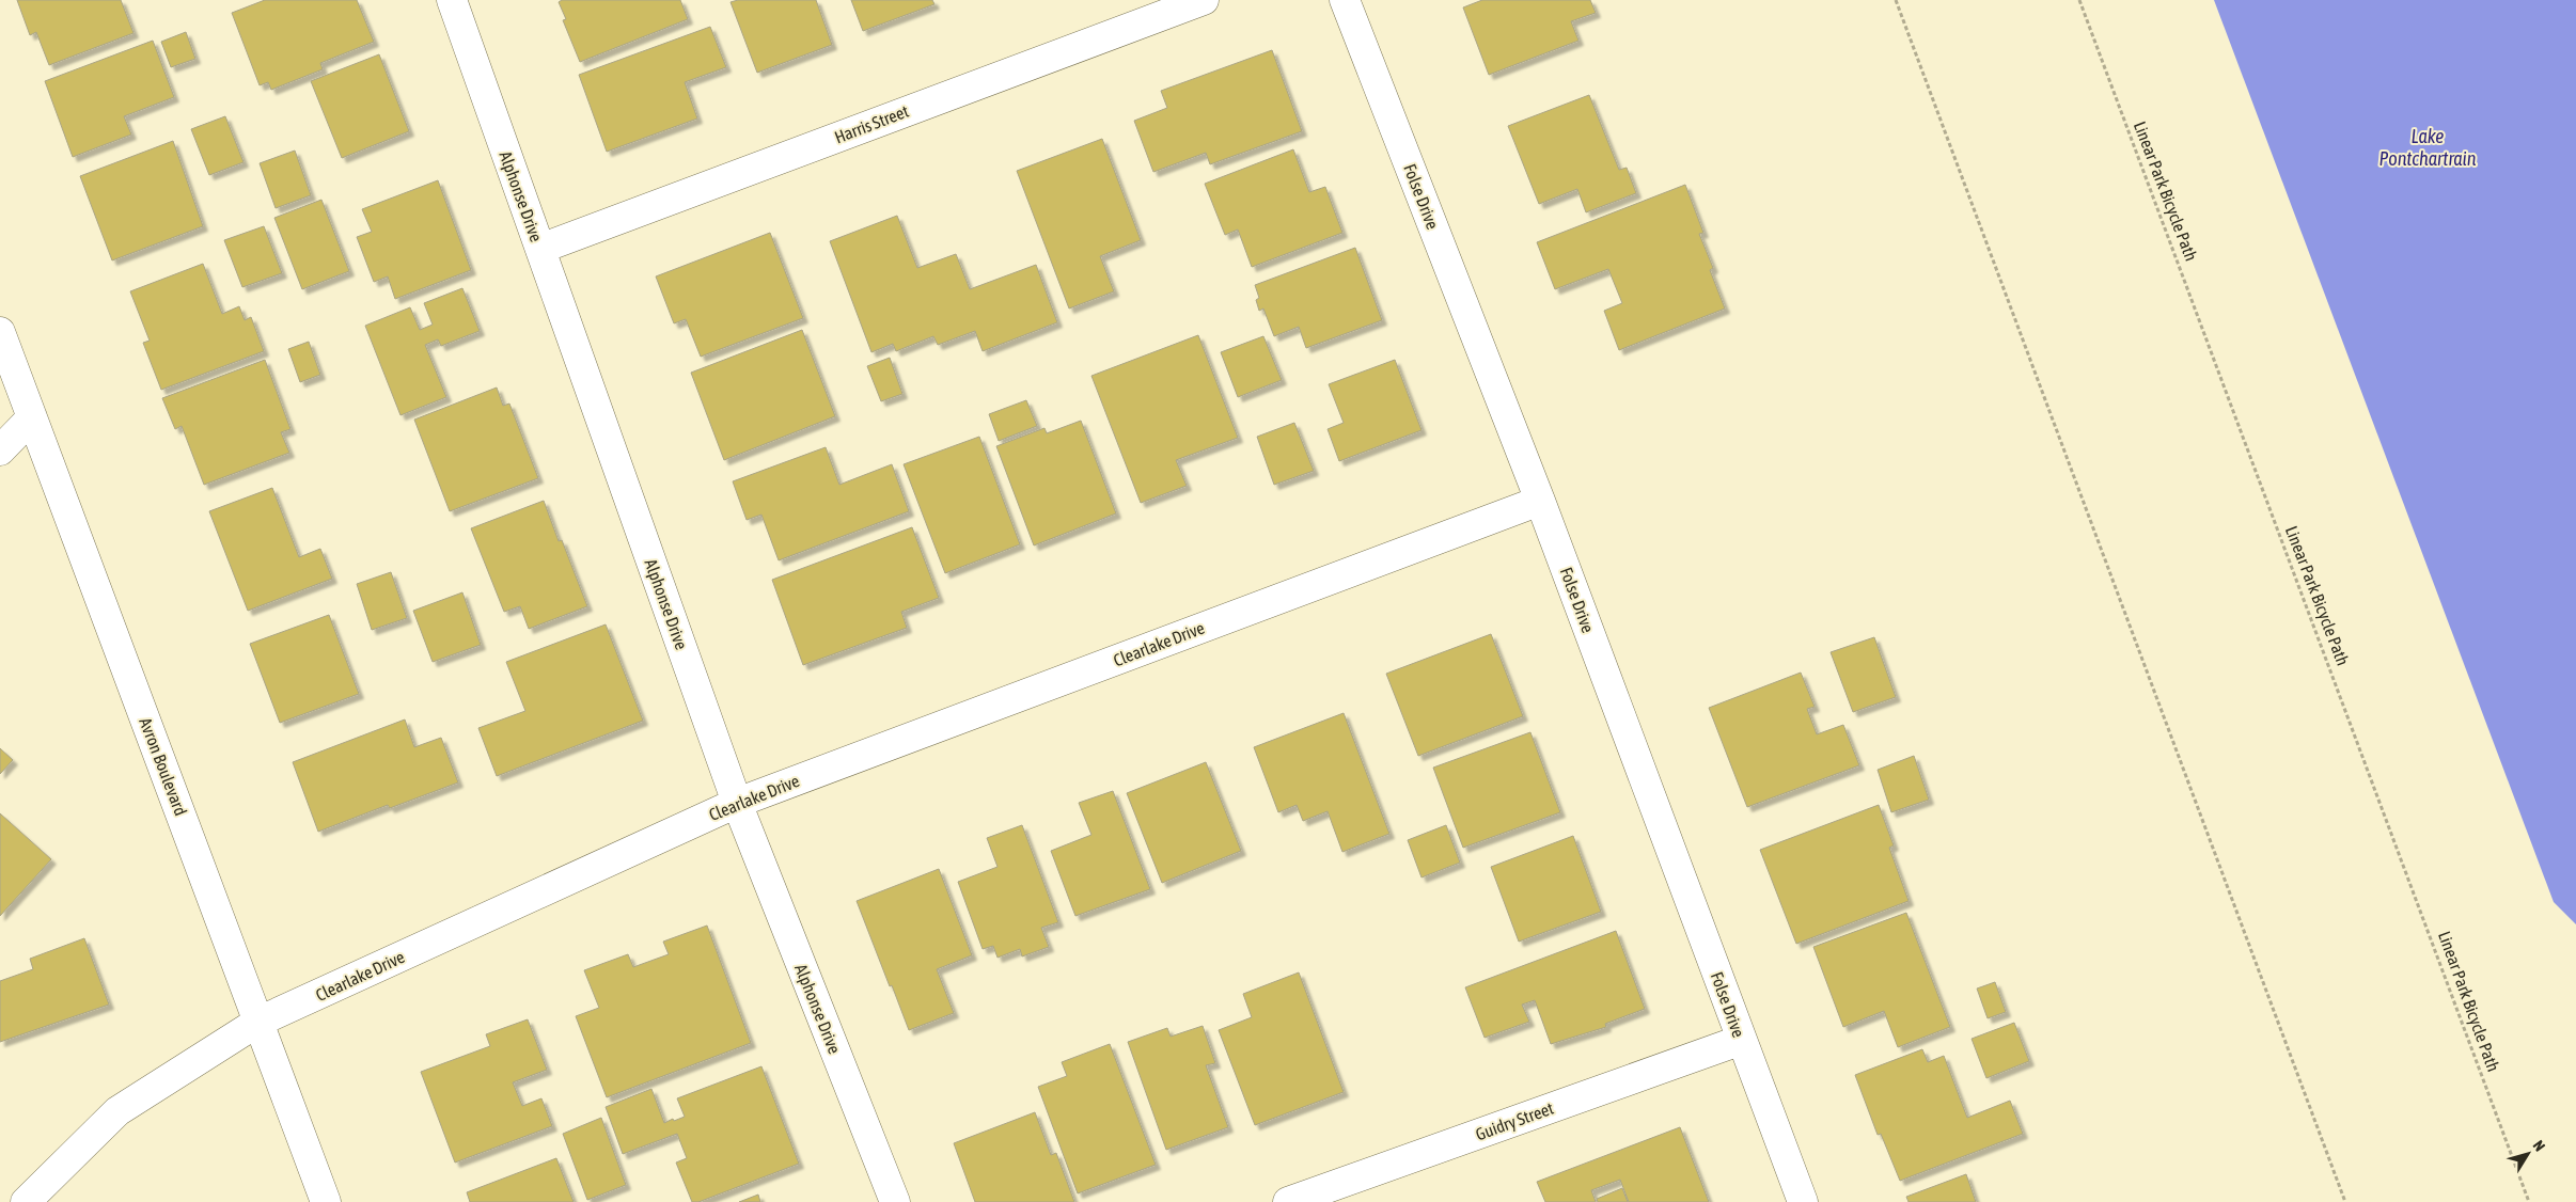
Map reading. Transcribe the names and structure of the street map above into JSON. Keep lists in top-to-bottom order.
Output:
{
  "streets": {
    "street": [
      "Harris Street",
      "Alphonse Drive",
      "Folse Drive",
      "Clearlake Drive",
      "Avron Boulevard",
      "Guidry Street"
    ],
    "path": ["Linear Park Bicycle Path"]
  },
  "crossings": [
    ["Harris Street", "Alphonse Drive"],
    ["Alphonse Drive", "Clearlake Drive"],
    ["Folse Drive", "Clearlake Drive"],
    ["Folse Drive", "Guidry Street"],
    ["Clearlake Drive", "Avron Boulevard"]
  ],
  "water": ["Lake Pontchartrain"],
  "north": "top right"
}
